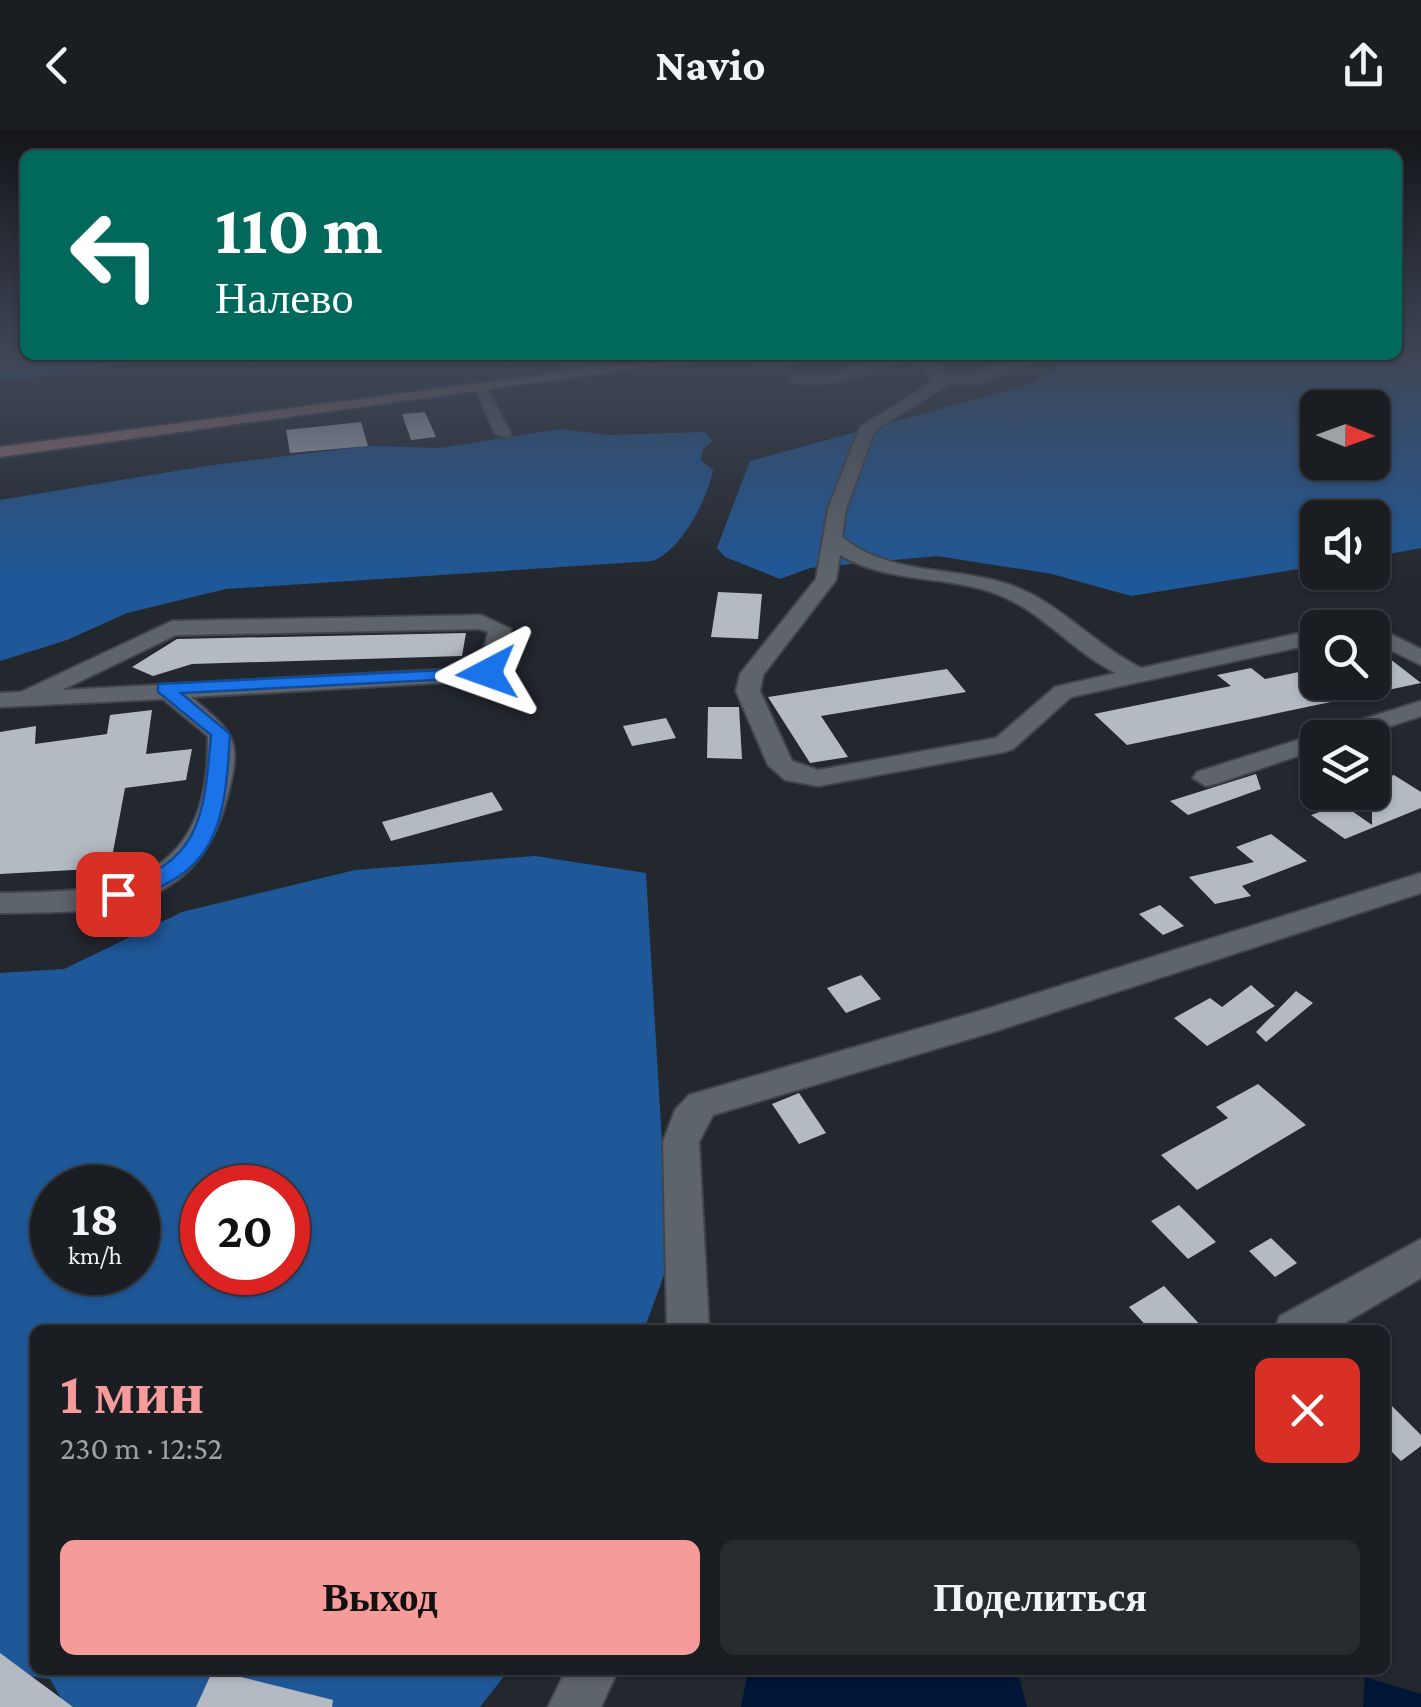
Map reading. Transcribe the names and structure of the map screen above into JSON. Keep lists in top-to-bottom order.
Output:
{
  "north": "right",
  "page": {
    "header": "Navio",
    "turn": ["110 m", "Налево"],
    "speed": "18 km/h",
    "limit": "20",
    "heading": ["1 мин", "230 m · 12:52"],
    "buttons": ["Выход", "Поделиться"]
  }
}
